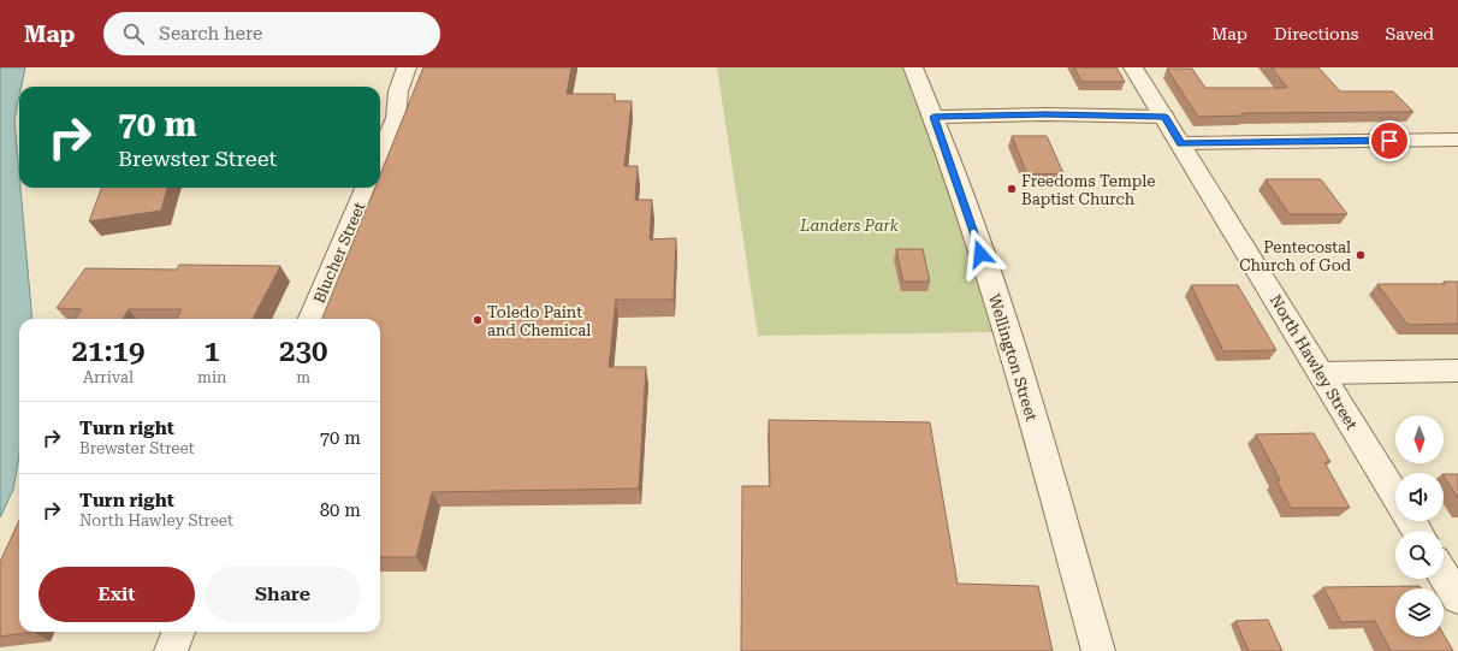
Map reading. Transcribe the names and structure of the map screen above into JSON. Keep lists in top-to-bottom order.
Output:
{
  "streets": {
    "street": ["Blucher Street", "Wellington Street", "North Hawley Street"]
  },
  "parks": ["Landers Park"],
  "places": ["Freedoms Temple Baptist Church", "Pentecostal Church of God", "Toledo Paint and Chemical"],
  "north": "bottom",
  "page": {
    "header": "Map",
    "search": "Search here",
    "nav": ["Map", "Directions", "Saved"],
    "turn": ["70 m", "Brewster Street"],
    "eta": [
      "21:19",
      "Arrival",
      "1",
      "min",
      "230",
      "m"
    ],
    "list": [
      {
        "name": "Turn right",
        "note": "Brewster Street",
        "value": "70 m"
      },
      {
        "name": "Turn right",
        "note": "North Hawley Street",
        "value": "80 m"
      }
    ],
    "buttons": ["Exit", "Share"]
  }
}
